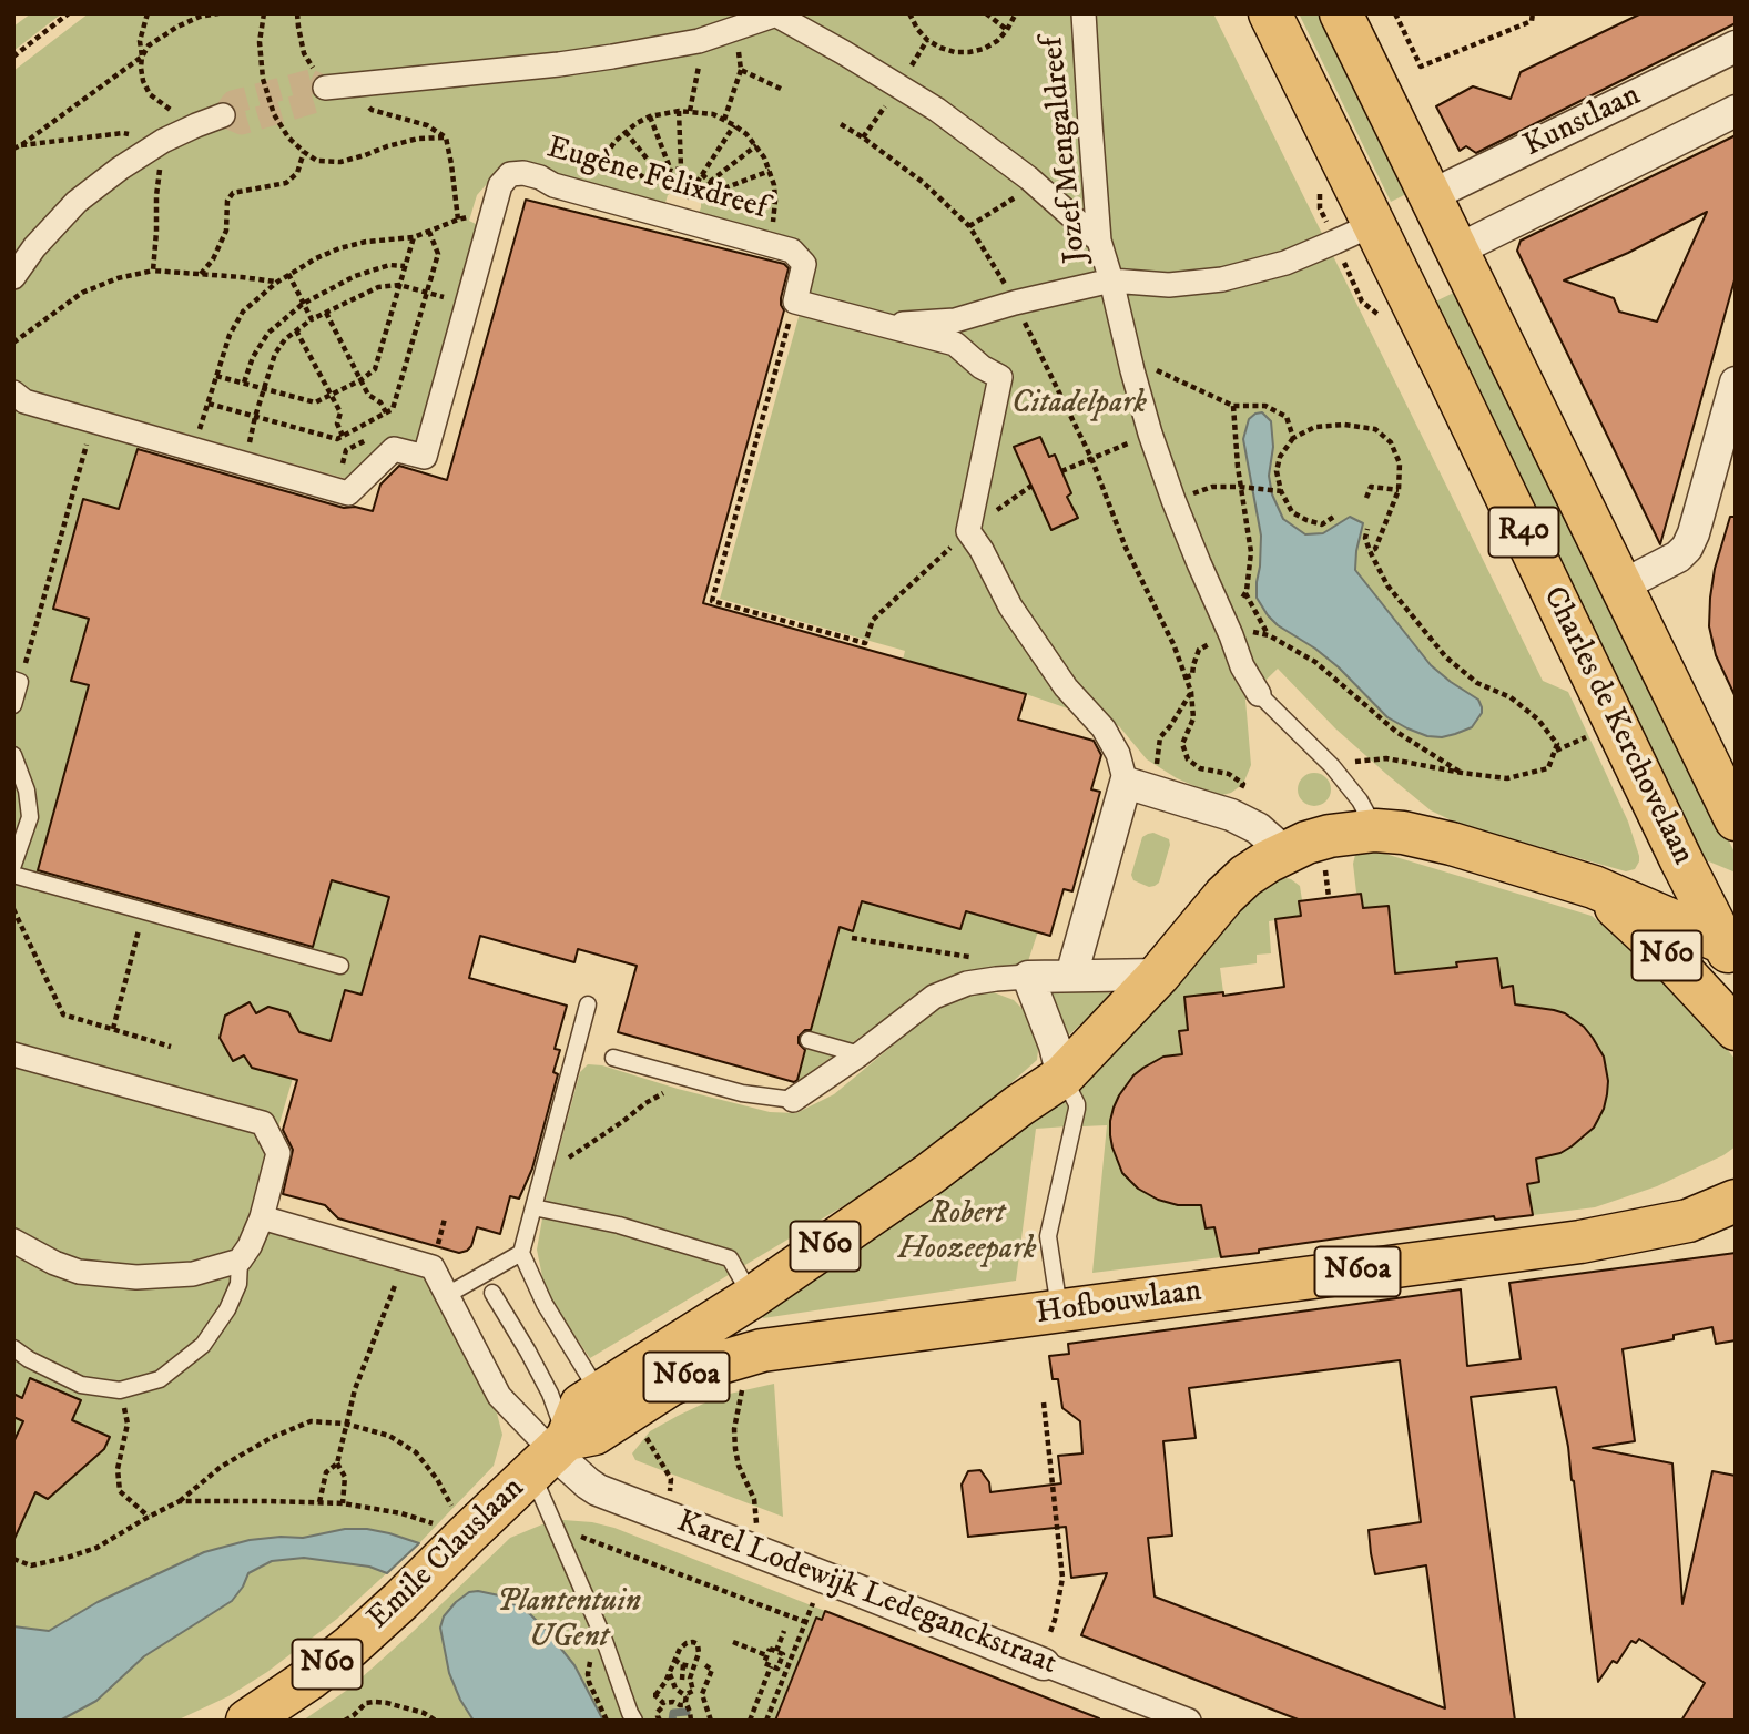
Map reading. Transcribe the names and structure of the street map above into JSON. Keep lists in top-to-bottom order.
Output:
{
  "streets": {
    "main road": [
      "R40",
      "Charles de Kerchovelaan",
      "N60",
      "N60a",
      "Hofbouwlaan",
      "Emile Clauslaan"
    ],
    "street": [
      "Kunstlaan",
      "Jozef Mengaldreef",
      "Eugène Felixdreef",
      "Karel Lodewijk Ledeganckstraat"
    ]
  },
  "crossings": [
    ["Kunstlaan", "Charles de Kerchovelaan"],
    ["Charles de Kerchovelaan", "N60"],
    ["N60", "Hofbouwlaan"],
    ["N60", "Emile Clauslaan"],
    ["N60", "Karel Lodewijk Ledeganckstraat"],
    ["Hofbouwlaan", "Emile Clauslaan"],
    ["Hofbouwlaan", "Karel Lodewijk Ledeganckstraat"],
    ["Emile Clauslaan", "Karel Lodewijk Ledeganckstraat"]
  ],
  "parks": ["Citadelpark", "Robert Hoozeepark", "Plantentuin UGent"]
}
